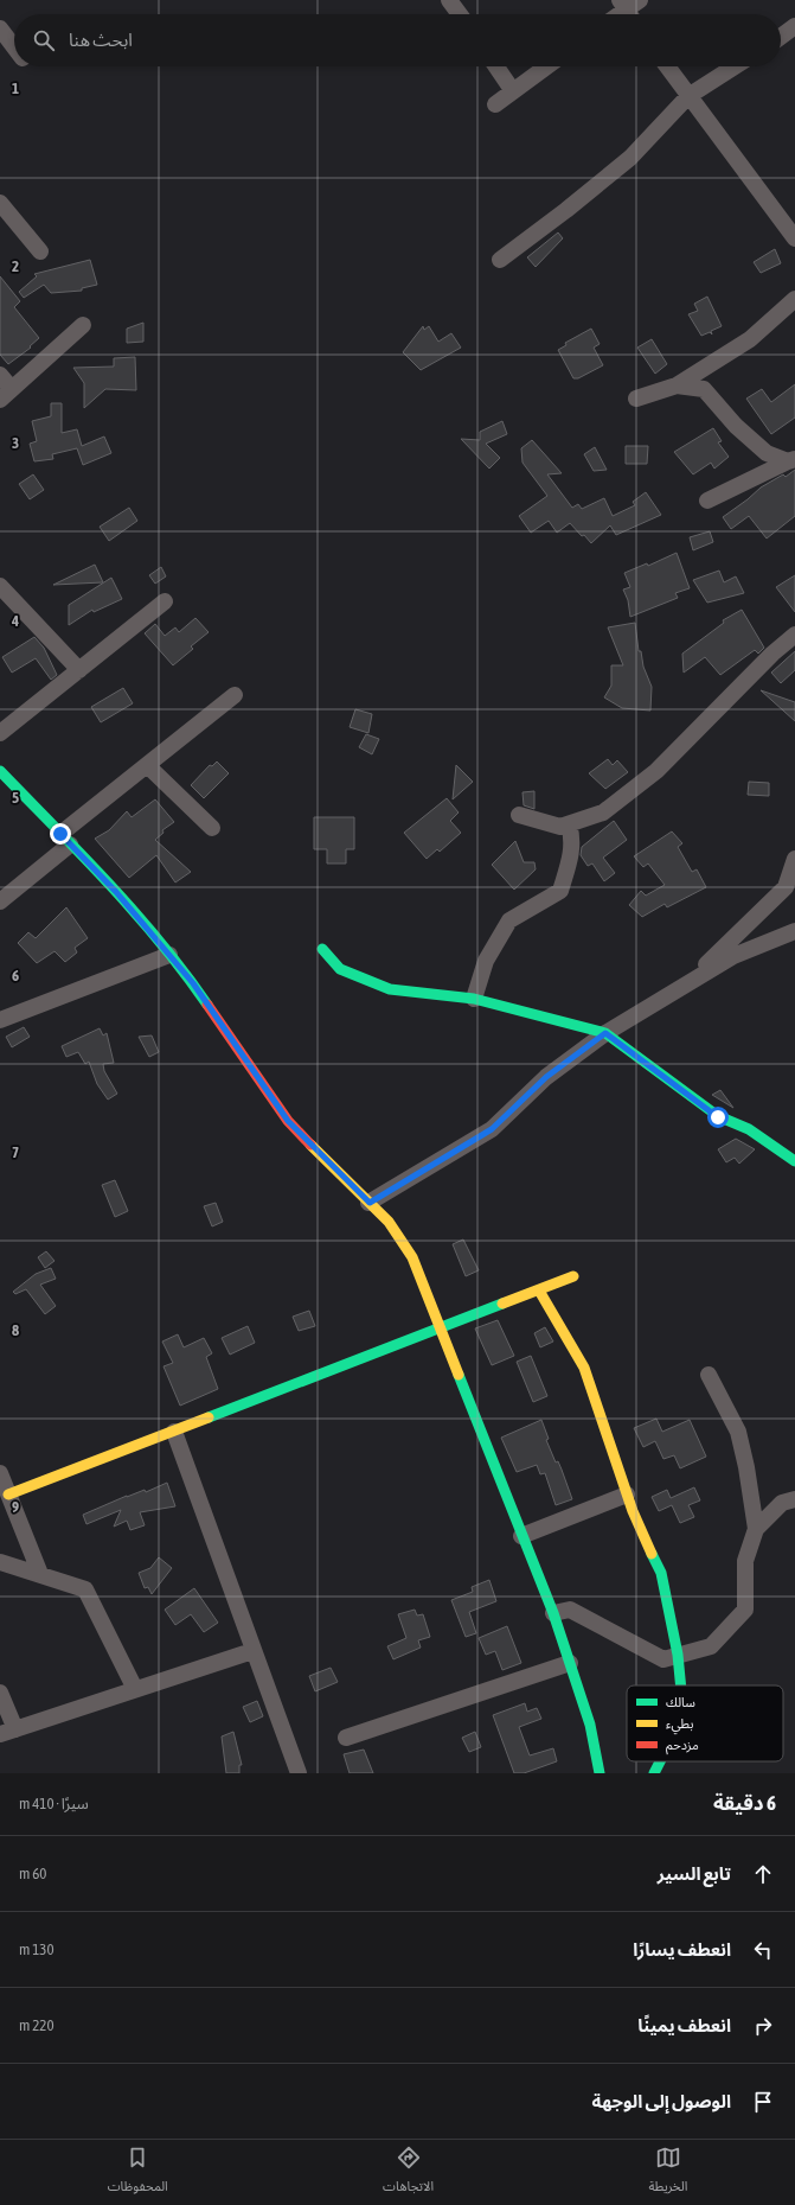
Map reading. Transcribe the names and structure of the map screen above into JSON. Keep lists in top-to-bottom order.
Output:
{
  "legend": ["سالك", "بطيء", "مزدحم"],
  "page": {
    "search": "ابحث هنا",
    "heading": ["6 دقيقة", "سيرًا · 410 m"],
    "list": [
      ["تابع السير", "60 m"],
      ["انعطف يسارًا", "130 m"],
      ["انعطف يمينًا", "220 m"],
      "الوصول إلى الوجهة"
    ],
    "nav": ["الخريطة", "الاتجاهات", "المحفوظات"]
  },
  "grid": {
    "rows": [
      "1",
      "2",
      "3",
      "4",
      "5",
      "6",
      "7",
      "8",
      "9"
    ]
  }
}
